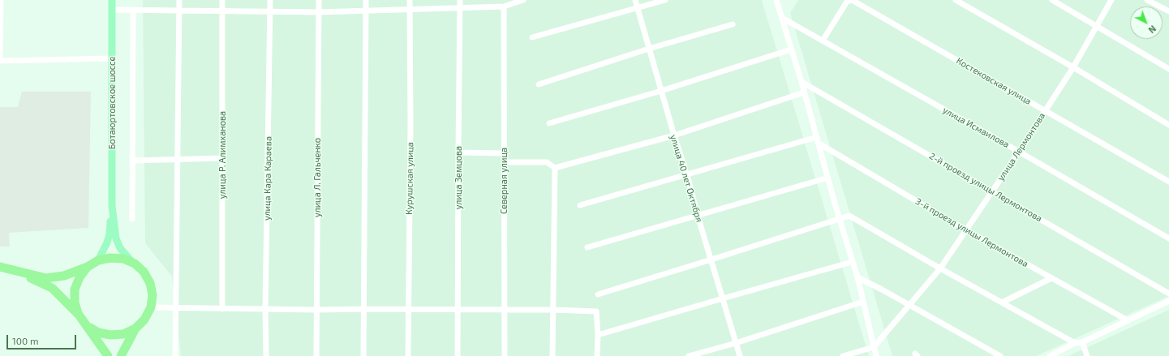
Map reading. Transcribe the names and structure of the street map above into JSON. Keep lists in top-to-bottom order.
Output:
{
  "streets": {
    "main road": ["Ботаюртовское шоссе"],
    "street": [
      "Костековская улица",
      "улица Исмаилова",
      "улица Лермонтова",
      "улица Р. Алимханова",
      "улица Л. Гальченко",
      "улица Земцова",
      "улица Кара Караева",
      "Курушская улица",
      "улица 40 лет Октября",
      "Северная улица",
      "2-й проезд улицы Лермонтова",
      "3-й проезд улицы Лермонтова"
    ]
  },
  "crossings": [
    ["Костековская улица", "улица Лермонтова"],
    ["улица Исмаилова", "улица Лермонтова"],
    ["улица Лермонтова", "2-й проезд улицы Лермонтова"],
    ["улица Лермонтова", "3-й проезд улицы Лермонтова"]
  ],
  "scale_bar": "100 m",
  "north": "bottom right"
}
